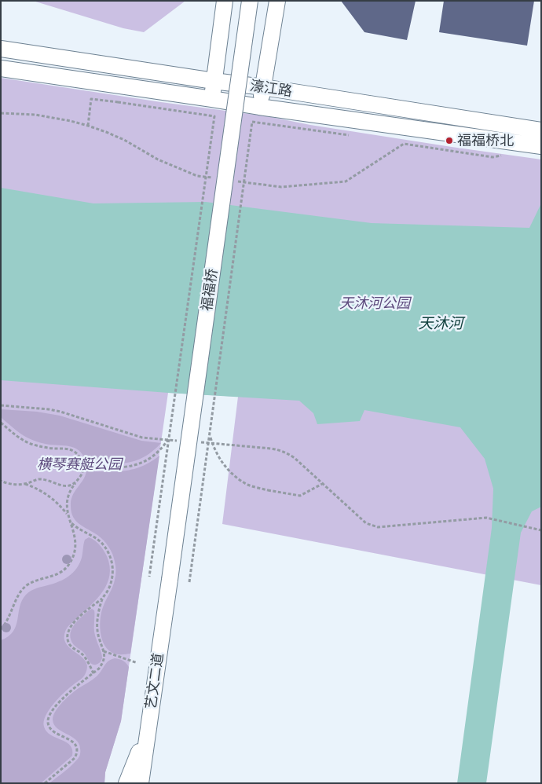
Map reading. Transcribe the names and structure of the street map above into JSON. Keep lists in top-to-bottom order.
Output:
{
  "streets": {
    "main road": ["濠江路", "福福桥", "艺文二道"]
  },
  "crossings": [
    ["福福桥", "艺文二道"]
  ],
  "water": ["天沐河"],
  "parks": ["天沐河公园", "横琴赛艇公园"],
  "places": ["福福桥北"]
}
